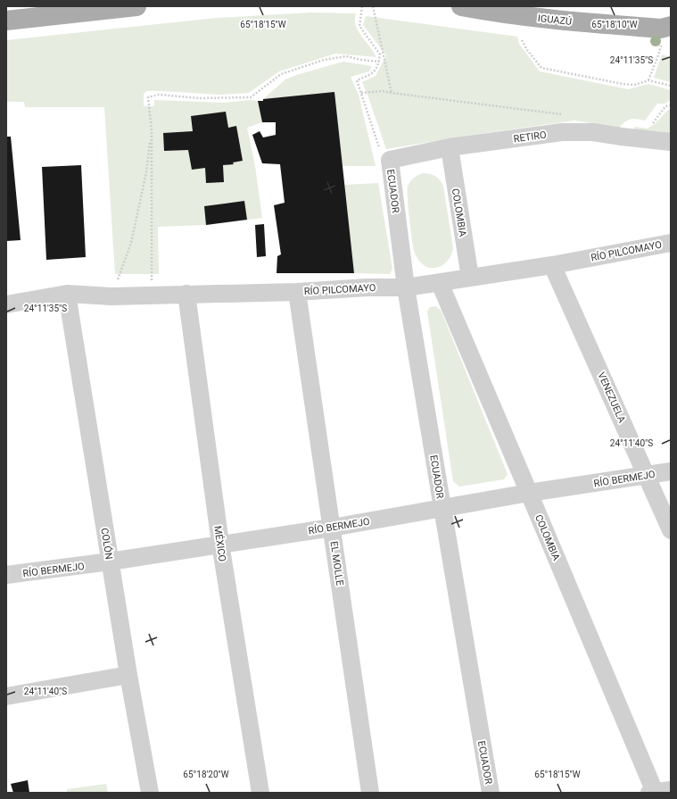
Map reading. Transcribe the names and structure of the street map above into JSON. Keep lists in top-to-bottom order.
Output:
{
  "streets": {
    "main road": ["IGUAZÚ"],
    "street": [
      "RETIRO",
      "ECUADOR",
      "COLOMBIA",
      "RÍO PILCOMAYO",
      "VENEZUELA",
      "RÍO BERMEJO",
      "COLÓN",
      "MÉXICO",
      "EL MOLLE"
    ]
  },
  "crossings": [
    ["RETIRO", "ECUADOR"],
    ["RETIRO", "COLOMBIA"],
    ["ECUADOR", "RÍO PILCOMAYO"],
    ["ECUADOR", "RÍO BERMEJO"],
    ["COLOMBIA", "RÍO PILCOMAYO"],
    ["COLOMBIA", "RÍO BERMEJO"],
    ["RÍO PILCOMAYO", "VENEZUELA"],
    ["RÍO PILCOMAYO", "COLÓN"],
    ["RÍO PILCOMAYO", "MÉXICO"],
    ["RÍO PILCOMAYO", "EL MOLLE"],
    ["VENEZUELA", "RÍO BERMEJO"],
    ["RÍO BERMEJO", "COLÓN"],
    ["RÍO BERMEJO", "MÉXICO"],
    ["RÍO BERMEJO", "EL MOLLE"]
  ],
  "coordinates": [
    "65°18'10\"W",
    "65°18'15\"W",
    "24°11'35\"S",
    "24°11'40\"S",
    "65°18'20\"W"
  ]
}
